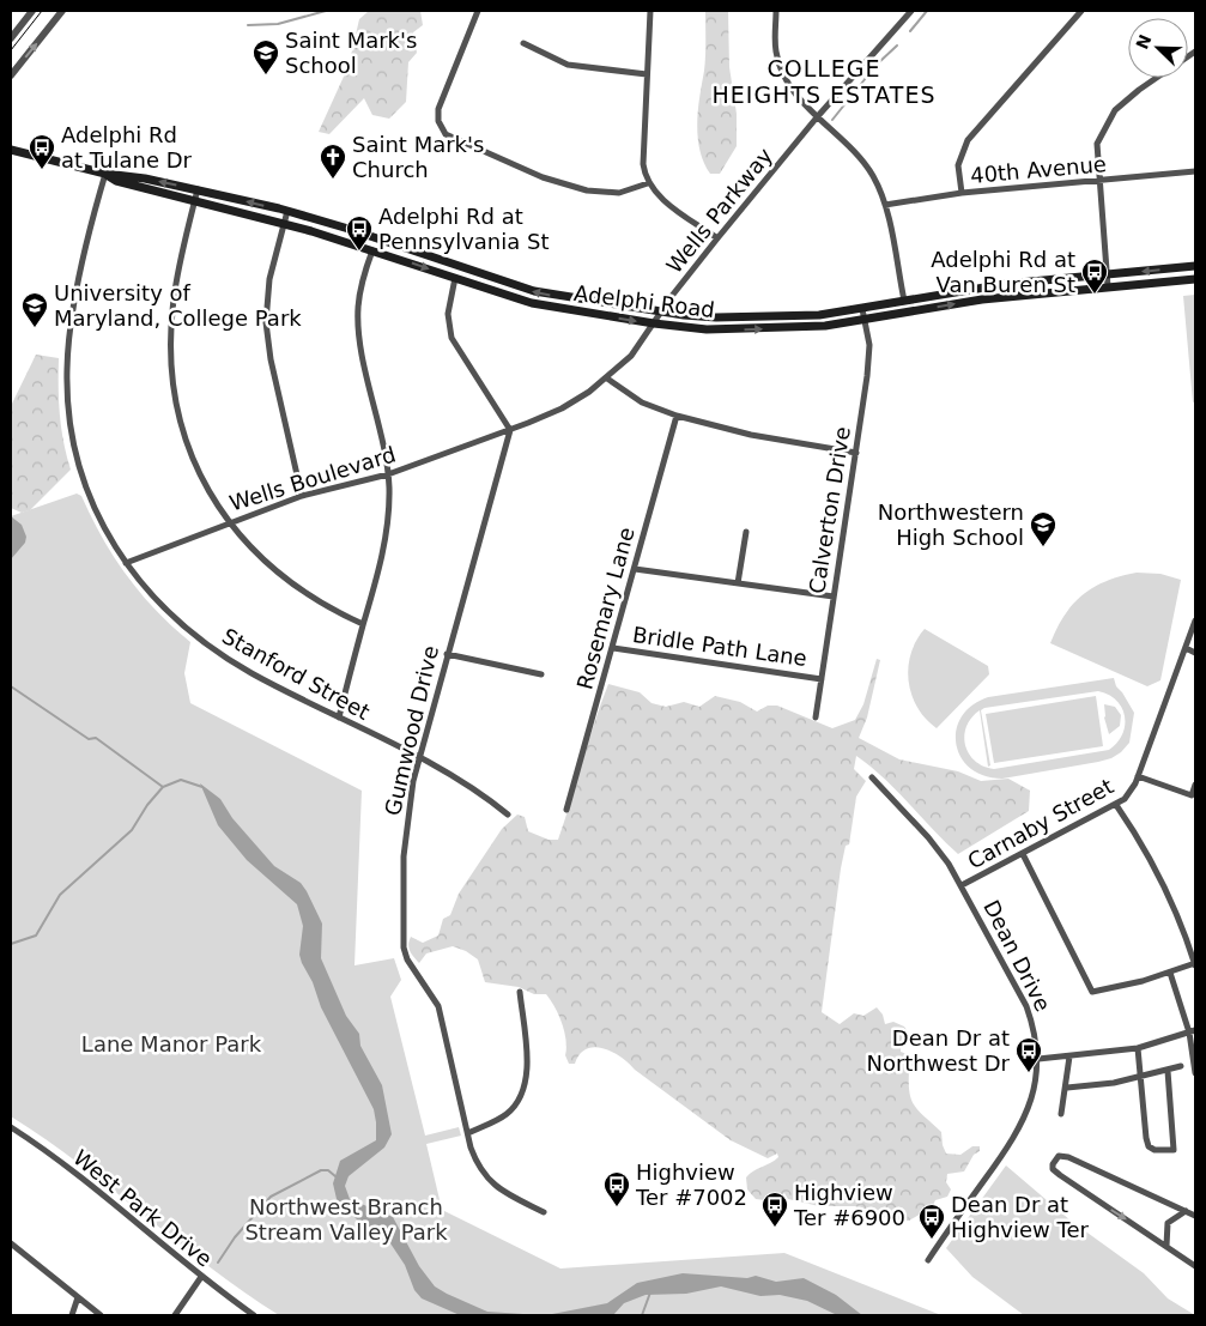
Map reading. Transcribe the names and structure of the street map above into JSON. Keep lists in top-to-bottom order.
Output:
{
  "streets": {
    "main road": ["Adelphi Road"],
    "street": [
      "40th Avenue",
      "Wells Parkway",
      "Wells Boulevard",
      "Calverton Drive",
      "Rosemary Lane",
      "Bridle Path Lane",
      "Stanford Street",
      "Gumwood Drive",
      "Carnaby Street",
      "Dean Drive",
      "West Park Drive"
    ]
  },
  "crossings": [
    ["Wells Parkway", "Adelphi Road"],
    ["Wells Parkway", "Wells Boulevard"],
    ["Wells Parkway", "Gumwood Drive"],
    ["Adelphi Road", "Calverton Drive"],
    ["Adelphi Road", "Stanford Street"],
    ["Wells Boulevard", "Stanford Street"],
    ["Wells Boulevard", "Gumwood Drive"],
    ["Calverton Drive", "Bridle Path Lane"],
    ["Rosemary Lane", "Bridle Path Lane"],
    ["Stanford Street", "Gumwood Drive"],
    ["Carnaby Street", "Dean Drive"]
  ],
  "districts": ["COLLEGE HEIGHTS ESTATES"],
  "parks": ["Lane Manor Park", "Northwest Branch Stream Valley Park"],
  "places": {
    "school or university": ["Saint Mark's School", "University of Maryland, College Park", "Northwestern High School"],
    "bus stop": [
      "Adelphi Rd at Tulane Dr",
      "Adelphi Rd at Pennsylvania St",
      "Adelphi Rd at Van Buren St",
      "Dean Dr at Northwest Dr",
      "Highview Ter #7002",
      "Highview Ter #6900",
      "Dean Dr at Highview Ter"
    ],
    "church": ["Saint Mark's Church"]
  },
  "north": "top left"
}
